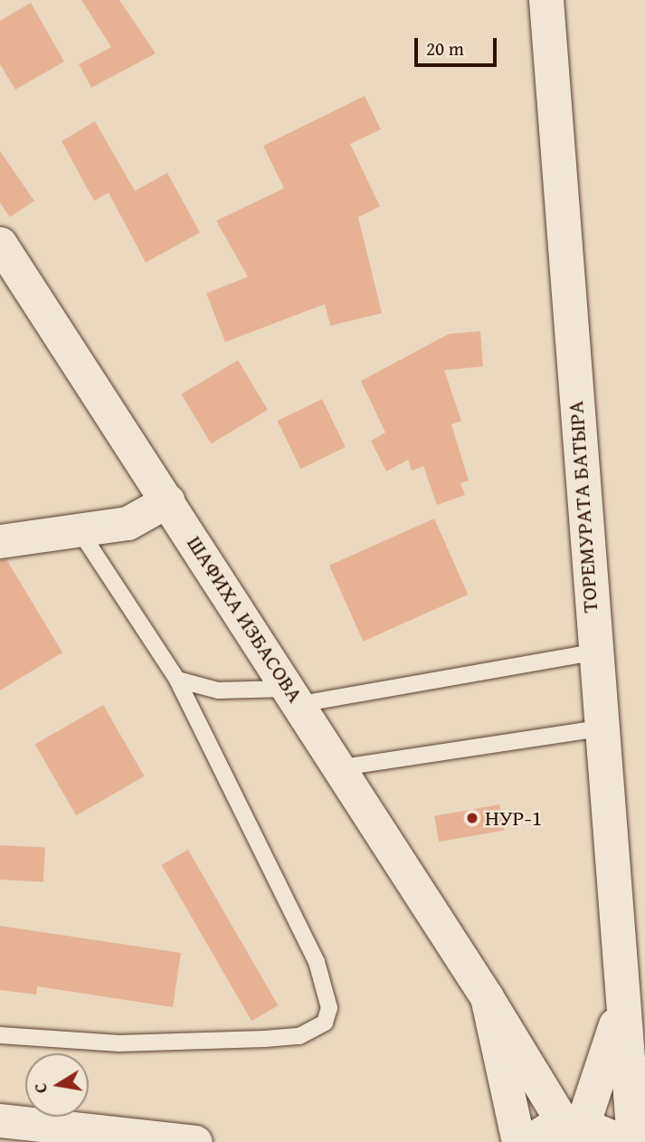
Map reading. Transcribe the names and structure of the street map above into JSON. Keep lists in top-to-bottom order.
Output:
{
  "streets": {
    "street": ["ТОРЕМУРАТА БАТЫРА", "ШАФИХА ИЗБАСОВА"]
  },
  "places": ["НУР-1"],
  "scale_bar": "20 m",
  "north": "left"
}
